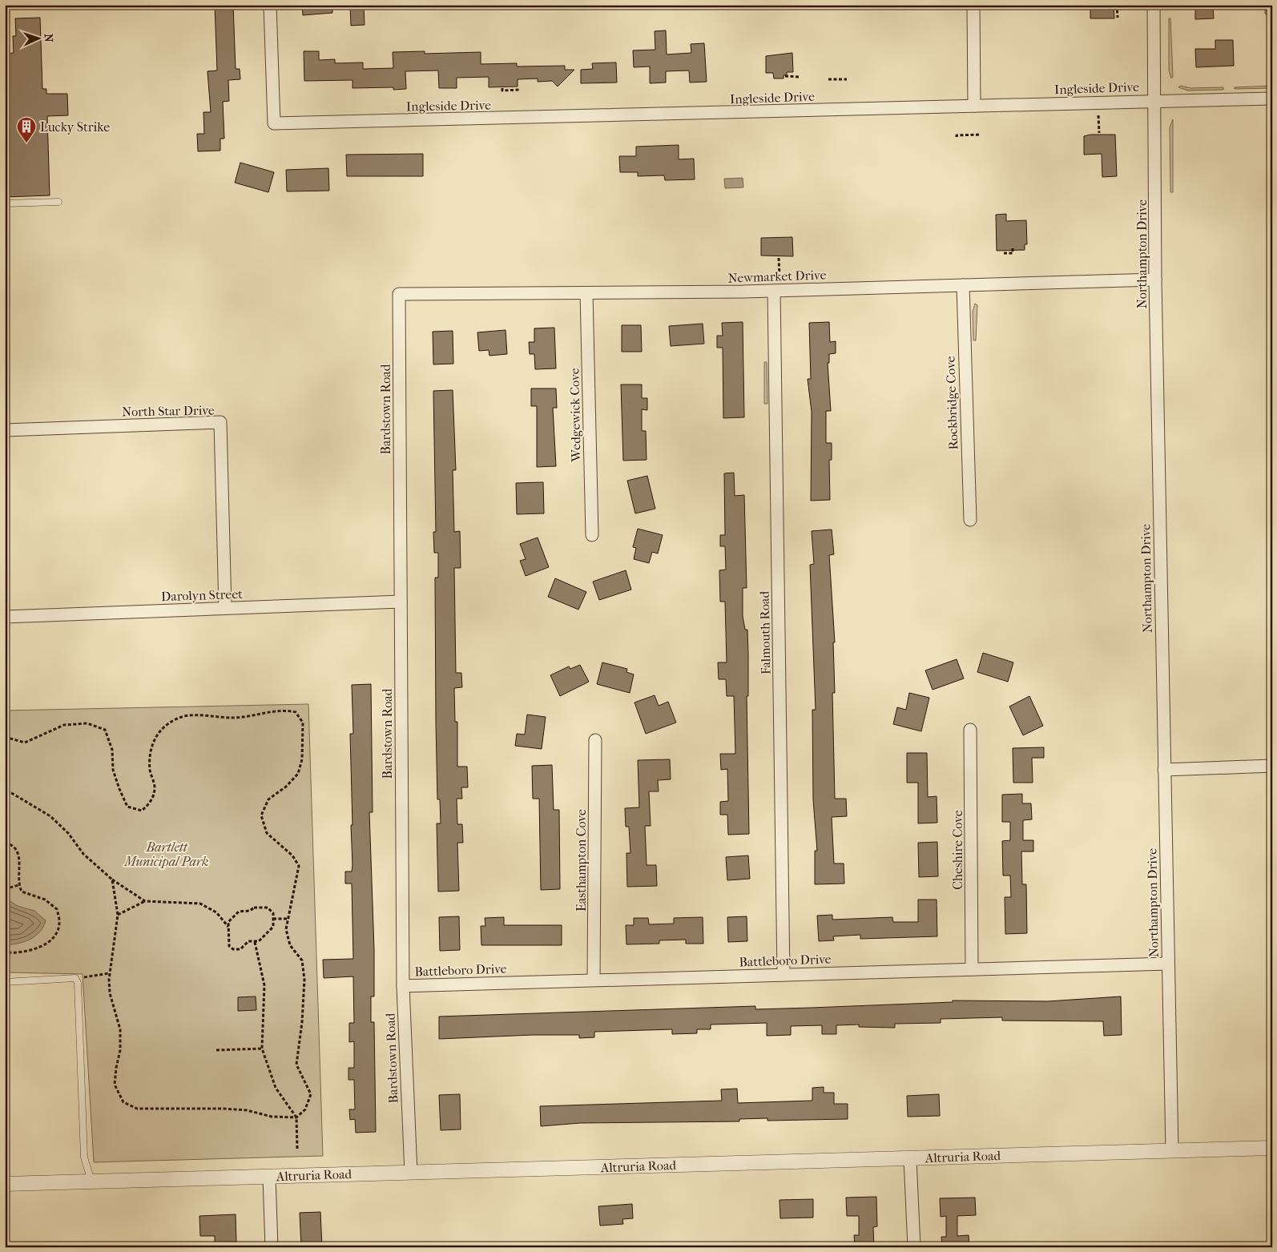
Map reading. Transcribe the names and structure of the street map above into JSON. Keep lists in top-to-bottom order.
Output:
{
  "streets": {
    "street": [
      "Ingleside Drive",
      "Northampton Drive",
      "Newmarket Drive",
      "Rockbridge Cove",
      "Bardstown Road",
      "North Star Drive",
      "Wedgewick Cove",
      "Darolyn Street",
      "Falmouth Road",
      "Cheshire Cove",
      "Easthampton Cove",
      "Battleboro Drive",
      "Altruria Road"
    ]
  },
  "crossings": [
    ["Ingleside Drive", "Northampton Drive"],
    ["Northampton Drive", "Newmarket Drive"],
    ["Northampton Drive", "Battleboro Drive"],
    ["Northampton Drive", "Altruria Road"],
    ["Newmarket Drive", "Rockbridge Cove"],
    ["Newmarket Drive", "Bardstown Road"],
    ["Newmarket Drive", "Wedgewick Cove"],
    ["Newmarket Drive", "Falmouth Road"],
    ["Bardstown Road", "Darolyn Street"],
    ["Bardstown Road", "Battleboro Drive"],
    ["Bardstown Road", "Altruria Road"],
    ["North Star Drive", "Darolyn Street"],
    ["Falmouth Road", "Battleboro Drive"],
    ["Cheshire Cove", "Battleboro Drive"],
    ["Easthampton Cove", "Battleboro Drive"]
  ],
  "parks": ["Bartlett Municipal Park"],
  "places": {
    "building": ["Lucky Strike"]
  },
  "north": "right"
}
